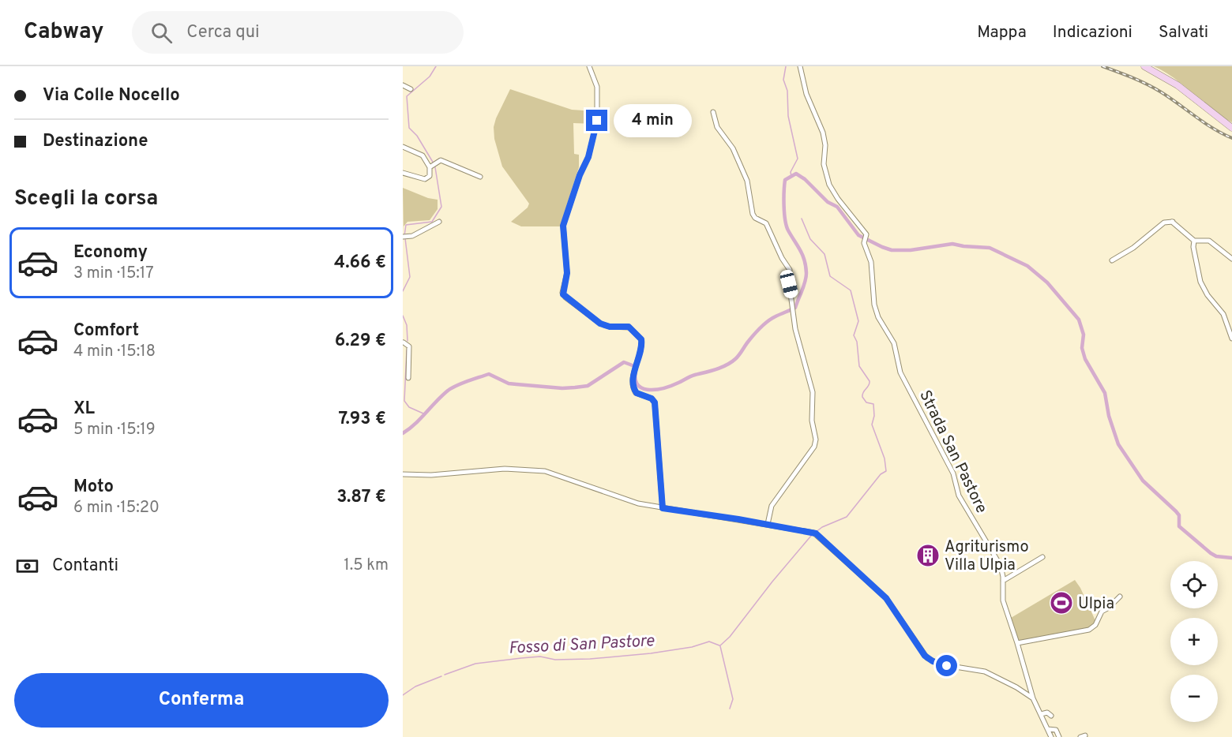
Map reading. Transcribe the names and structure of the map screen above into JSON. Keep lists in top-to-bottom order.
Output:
{
  "streets": {
    "street": ["Strada San Pastore"]
  },
  "water": ["Fosso di San Pastore"],
  "places": {
    "building": ["Agriturismo Villa Ulpia"],
    "sports": ["Ulpia"]
  },
  "page": {
    "header": "Cabway",
    "search": "Cerca qui",
    "nav": ["Mappa", "Indicazioni", "Salvati"],
    "banner": ["Via Colle Nocello", "Destinazione"],
    "bubble": "4 min",
    "heading": "Scegli la corsa",
    "list": [
      {
        "name": "Economy",
        "note": "3 min · 15:17",
        "value": "4.66 €"
      },
      {
        "name": "Comfort",
        "note": "4 min · 15:18",
        "value": "6.29 €"
      },
      {
        "name": "XL",
        "note": "5 min · 15:19",
        "value": "7.93 €"
      },
      {
        "name": "Moto",
        "note": "6 min · 15:20",
        "value": "3.87 €"
      }
    ],
    "pay": ["Contanti", "1.5 km"],
    "map_buttons": ["+", "−"],
    "buttons": "Conferma"
  }
}
